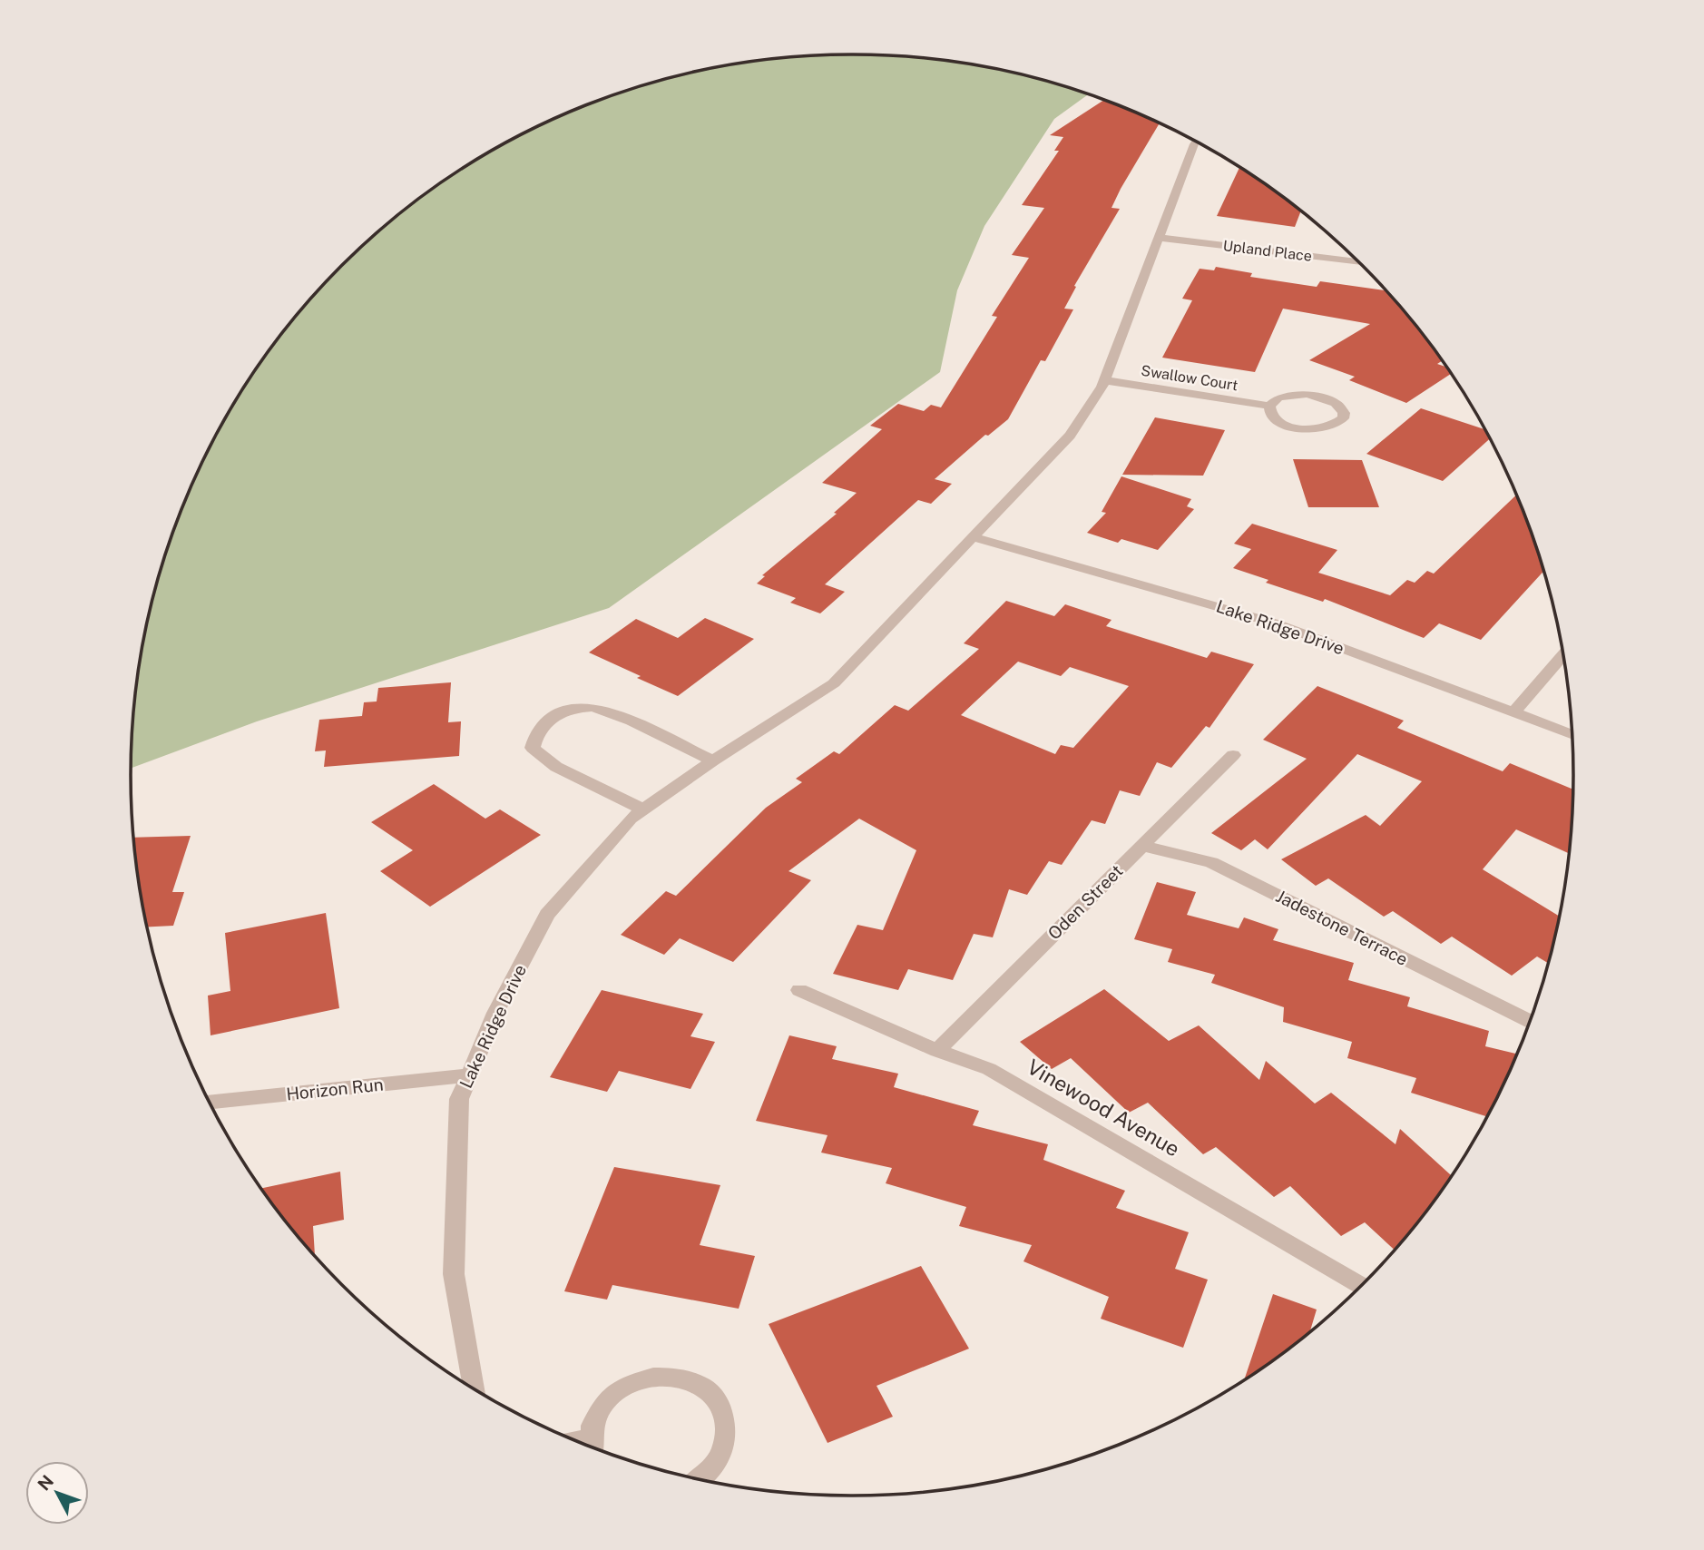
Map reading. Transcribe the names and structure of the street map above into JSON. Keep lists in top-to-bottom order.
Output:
{
  "streets": {
    "street": [
      "Upland Place",
      "Swallow Court",
      "Lake Ridge Drive",
      "Oden Street",
      "Jadestone Terrace",
      "Horizon Run",
      "Vinewood Avenue"
    ]
  },
  "crossings": [
    ["Upland Place", "Lake Ridge Drive"],
    ["Swallow Court", "Lake Ridge Drive"],
    ["Lake Ridge Drive", "Horizon Run"],
    ["Oden Street", "Jadestone Terrace"],
    ["Oden Street", "Vinewood Avenue"]
  ],
  "north": "top left"
}
